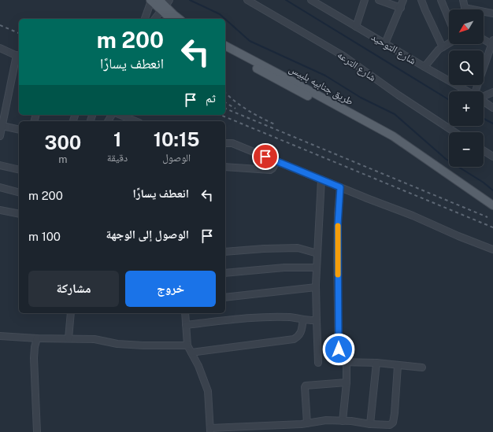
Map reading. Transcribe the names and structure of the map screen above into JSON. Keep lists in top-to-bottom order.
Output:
{
  "streets": {
    "main road": ["طريق جنابيه بلبيس"],
    "street": ["شارع التوحيد", "شارع الترعه"]
  },
  "north": "bottom left",
  "page": {
    "map_buttons": ["+", "−"],
    "turn": ["200 m", "انعطف يسارًا"],
    "then": "ثم",
    "eta": [
      "10:15",
      "الوصول",
      "1",
      "دقيقة",
      "300",
      "m"
    ],
    "list": [
      {
        "name": "انعطف يسارًا",
        "value": "200 m"
      },
      {
        "name": "الوصول إلى الوجهة",
        "value": "100 m"
      }
    ],
    "buttons": ["خروج", "مشاركة"]
  }
}
